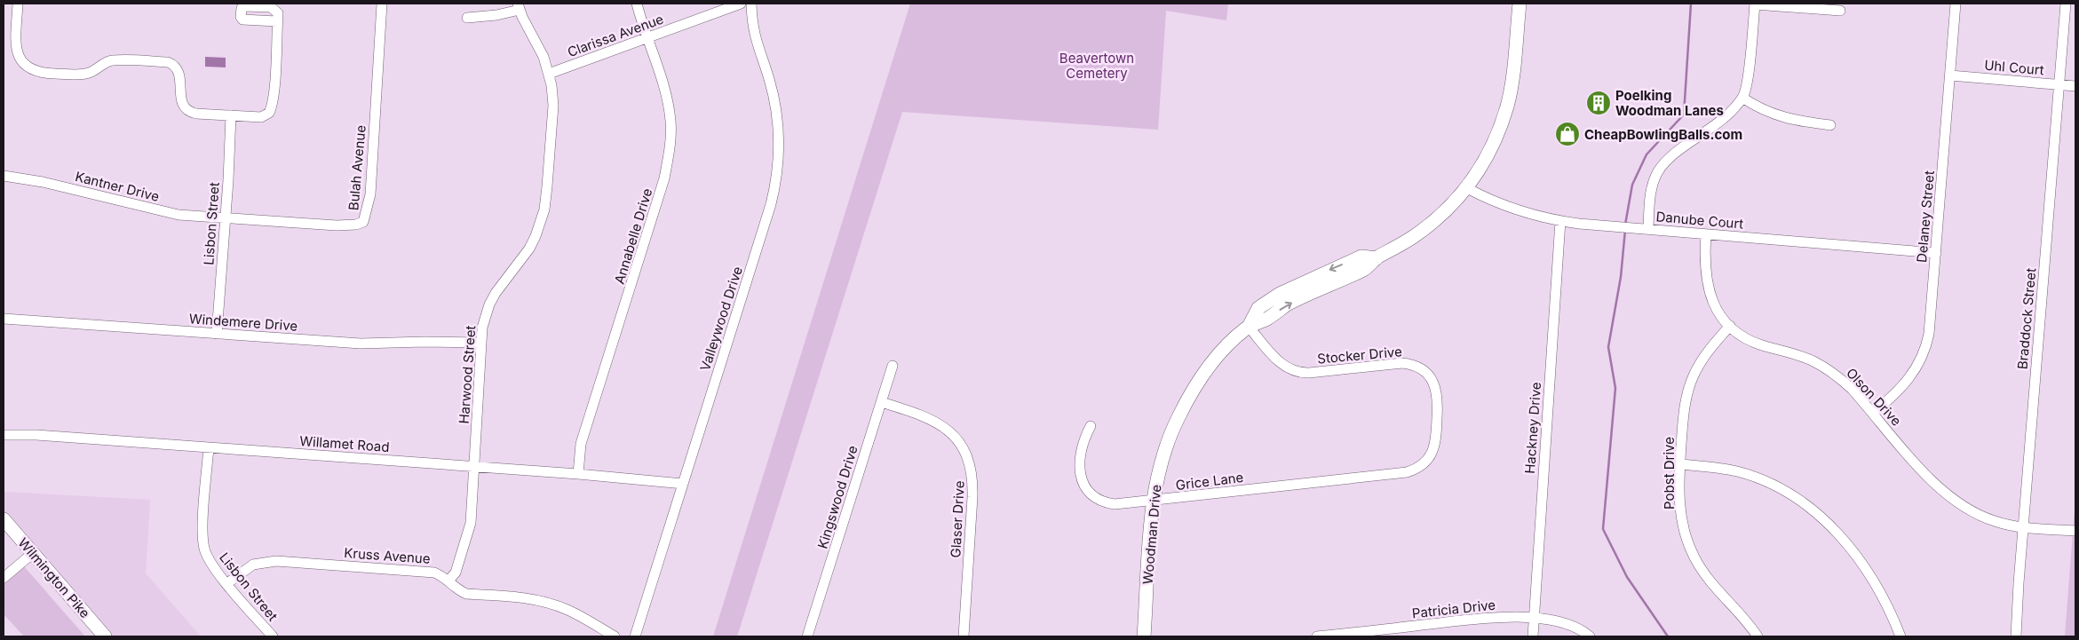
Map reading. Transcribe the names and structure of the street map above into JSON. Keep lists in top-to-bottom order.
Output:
{
  "streets": {
    "main road": ["Woodman Drive", "Wilmington Pike"],
    "street": [
      "Clarissa Avenue",
      "Uhl Court",
      "Bulah Avenue",
      "Kantner Drive",
      "Delaney Street",
      "Danube Court",
      "Lisbon Street",
      "Annabelle Drive",
      "Valleywood Drive",
      "Braddock Street",
      "Windemere Drive",
      "Stocker Drive",
      "Harwood Street",
      "Olson Drive",
      "Hackney Drive",
      "Willamet Road",
      "Pobst Drive",
      "Grice Lane",
      "Kingswood Drive",
      "Glaser Drive",
      "Kruss Avenue",
      "Patricia Drive"
    ]
  },
  "crossings": [
    ["Clarissa Avenue", "Annabelle Drive"],
    ["Clarissa Avenue", "Harwood Street"],
    ["Uhl Court", "Delaney Street"],
    ["Uhl Court", "Braddock Street"],
    ["Bulah Avenue", "Kantner Drive"],
    ["Bulah Avenue", "Lisbon Street"],
    ["Kantner Drive", "Lisbon Street"],
    ["Delaney Street", "Danube Court"],
    ["Delaney Street", "Olson Drive"],
    ["Danube Court", "Olson Drive"],
    ["Danube Court", "Hackney Drive"],
    ["Danube Court", "Woodman Drive"],
    ["Lisbon Street", "Windemere Drive"],
    ["Lisbon Street", "Willamet Road"],
    ["Lisbon Street", "Kruss Avenue"],
    ["Annabelle Drive", "Willamet Road"],
    ["Valleywood Drive", "Willamet Road"],
    ["Braddock Street", "Olson Drive"],
    ["Windemere Drive", "Harwood Street"],
    ["Stocker Drive", "Grice Lane"],
    ["Stocker Drive", "Woodman Drive"],
    ["Harwood Street", "Willamet Road"],
    ["Harwood Street", "Kruss Avenue"],
    ["Olson Drive", "Pobst Drive"],
    ["Hackney Drive", "Patricia Drive"],
    ["Grice Lane", "Woodman Drive"],
    ["Kingswood Drive", "Glaser Drive"]
  ],
  "parks": ["Beavertown Cemetery"],
  "places": {
    "building": ["Poelking Woodman Lanes"],
    "shop": ["CheapBowlingBalls.com"]
  }
}
